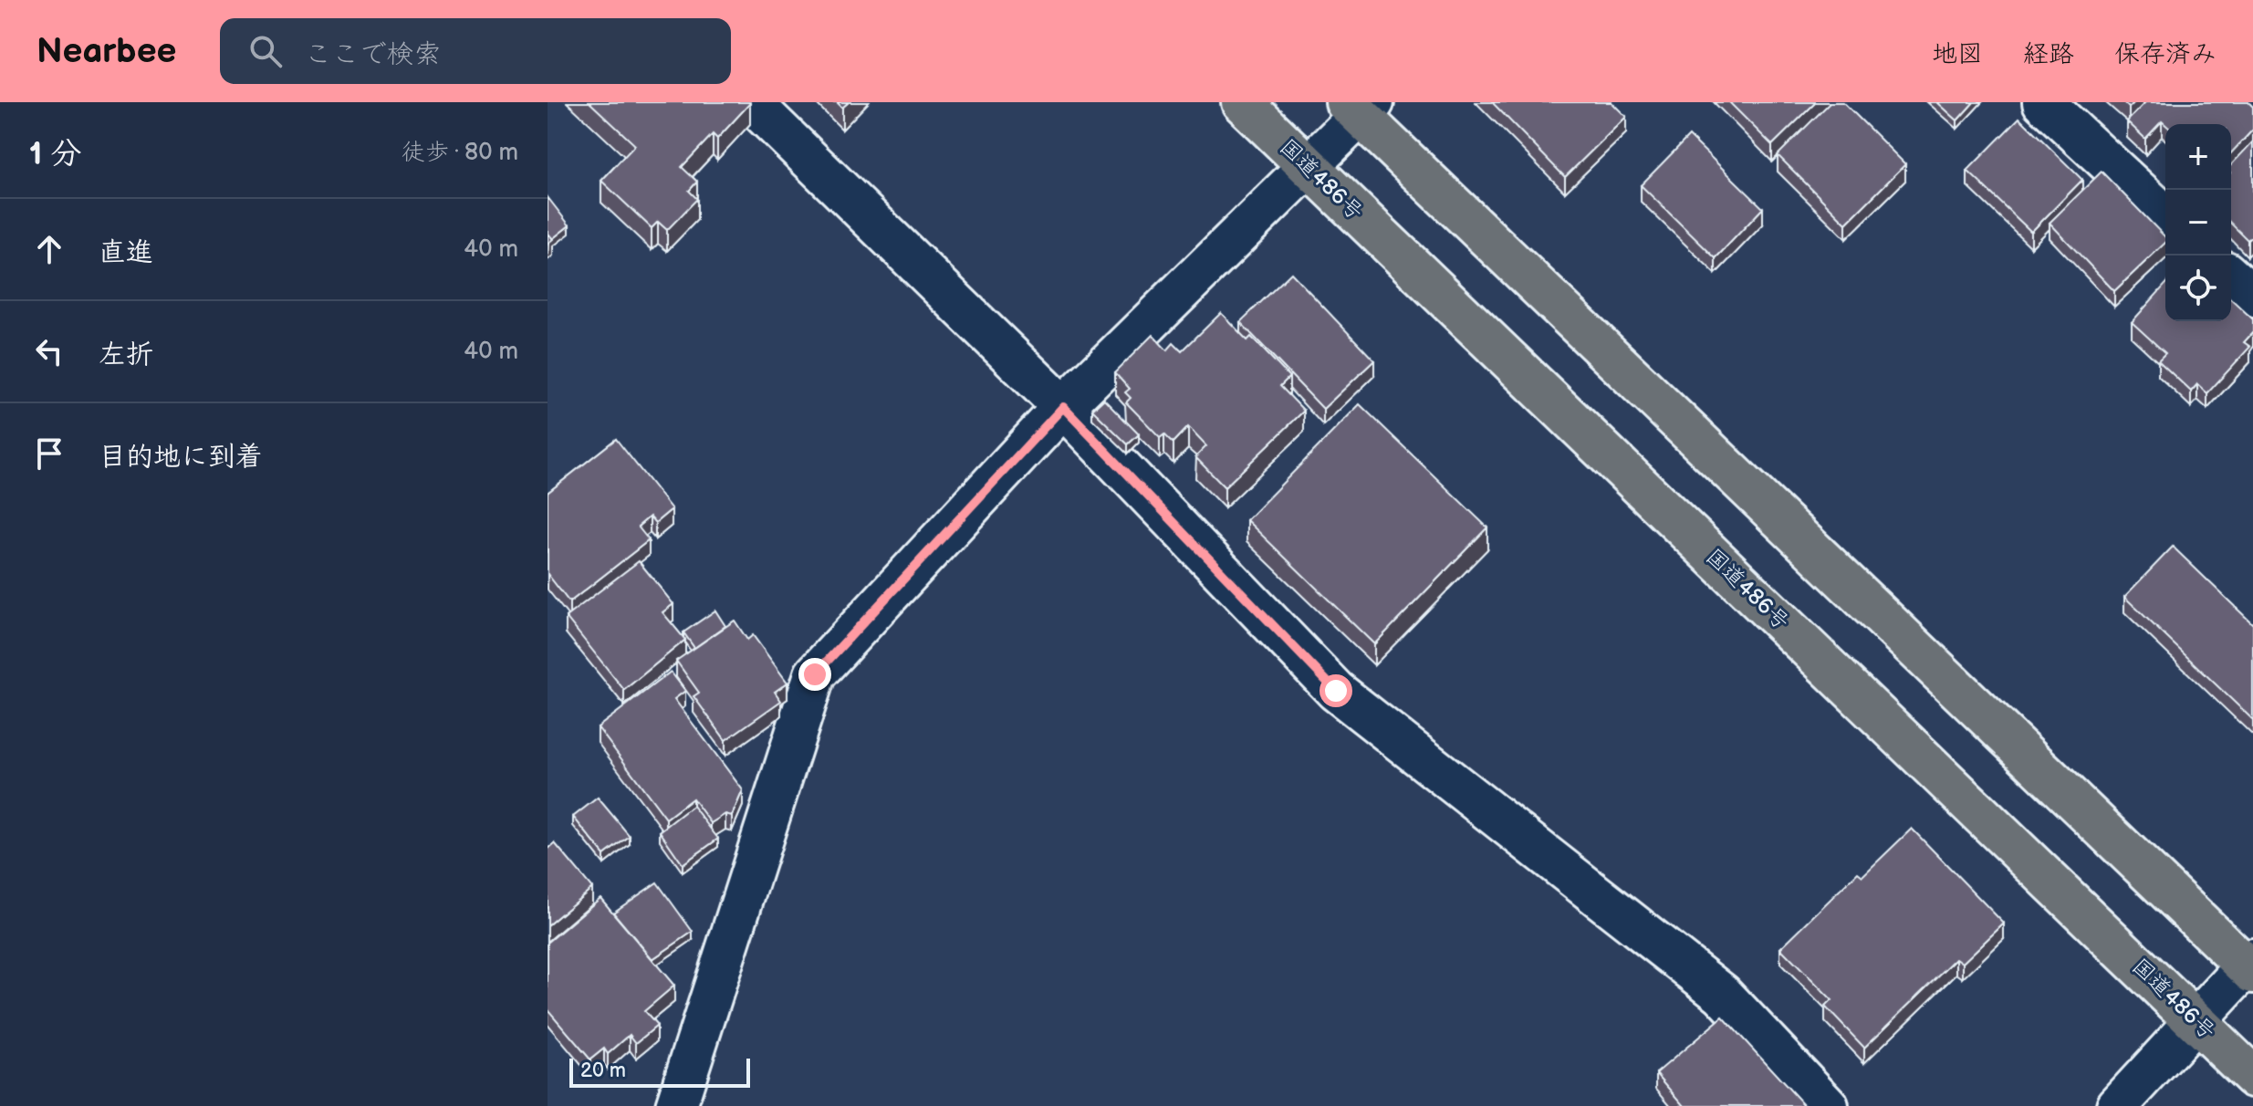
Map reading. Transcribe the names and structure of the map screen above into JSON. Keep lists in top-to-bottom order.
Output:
{
  "streets": {
    "highway": ["国道486号"]
  },
  "scale_bar": "20 m",
  "page": {
    "header": "Nearbee",
    "search": "ここで検索",
    "nav": ["地図", "経路", "保存済み"],
    "heading": ["1 分", "徒歩 · 80 m"],
    "map_buttons": ["+", "−"],
    "list": [
      ["直進", "40 m"],
      ["左折", "40 m"],
      "目的地に到着"
    ],
    "scale": "20 m"
  }
}
